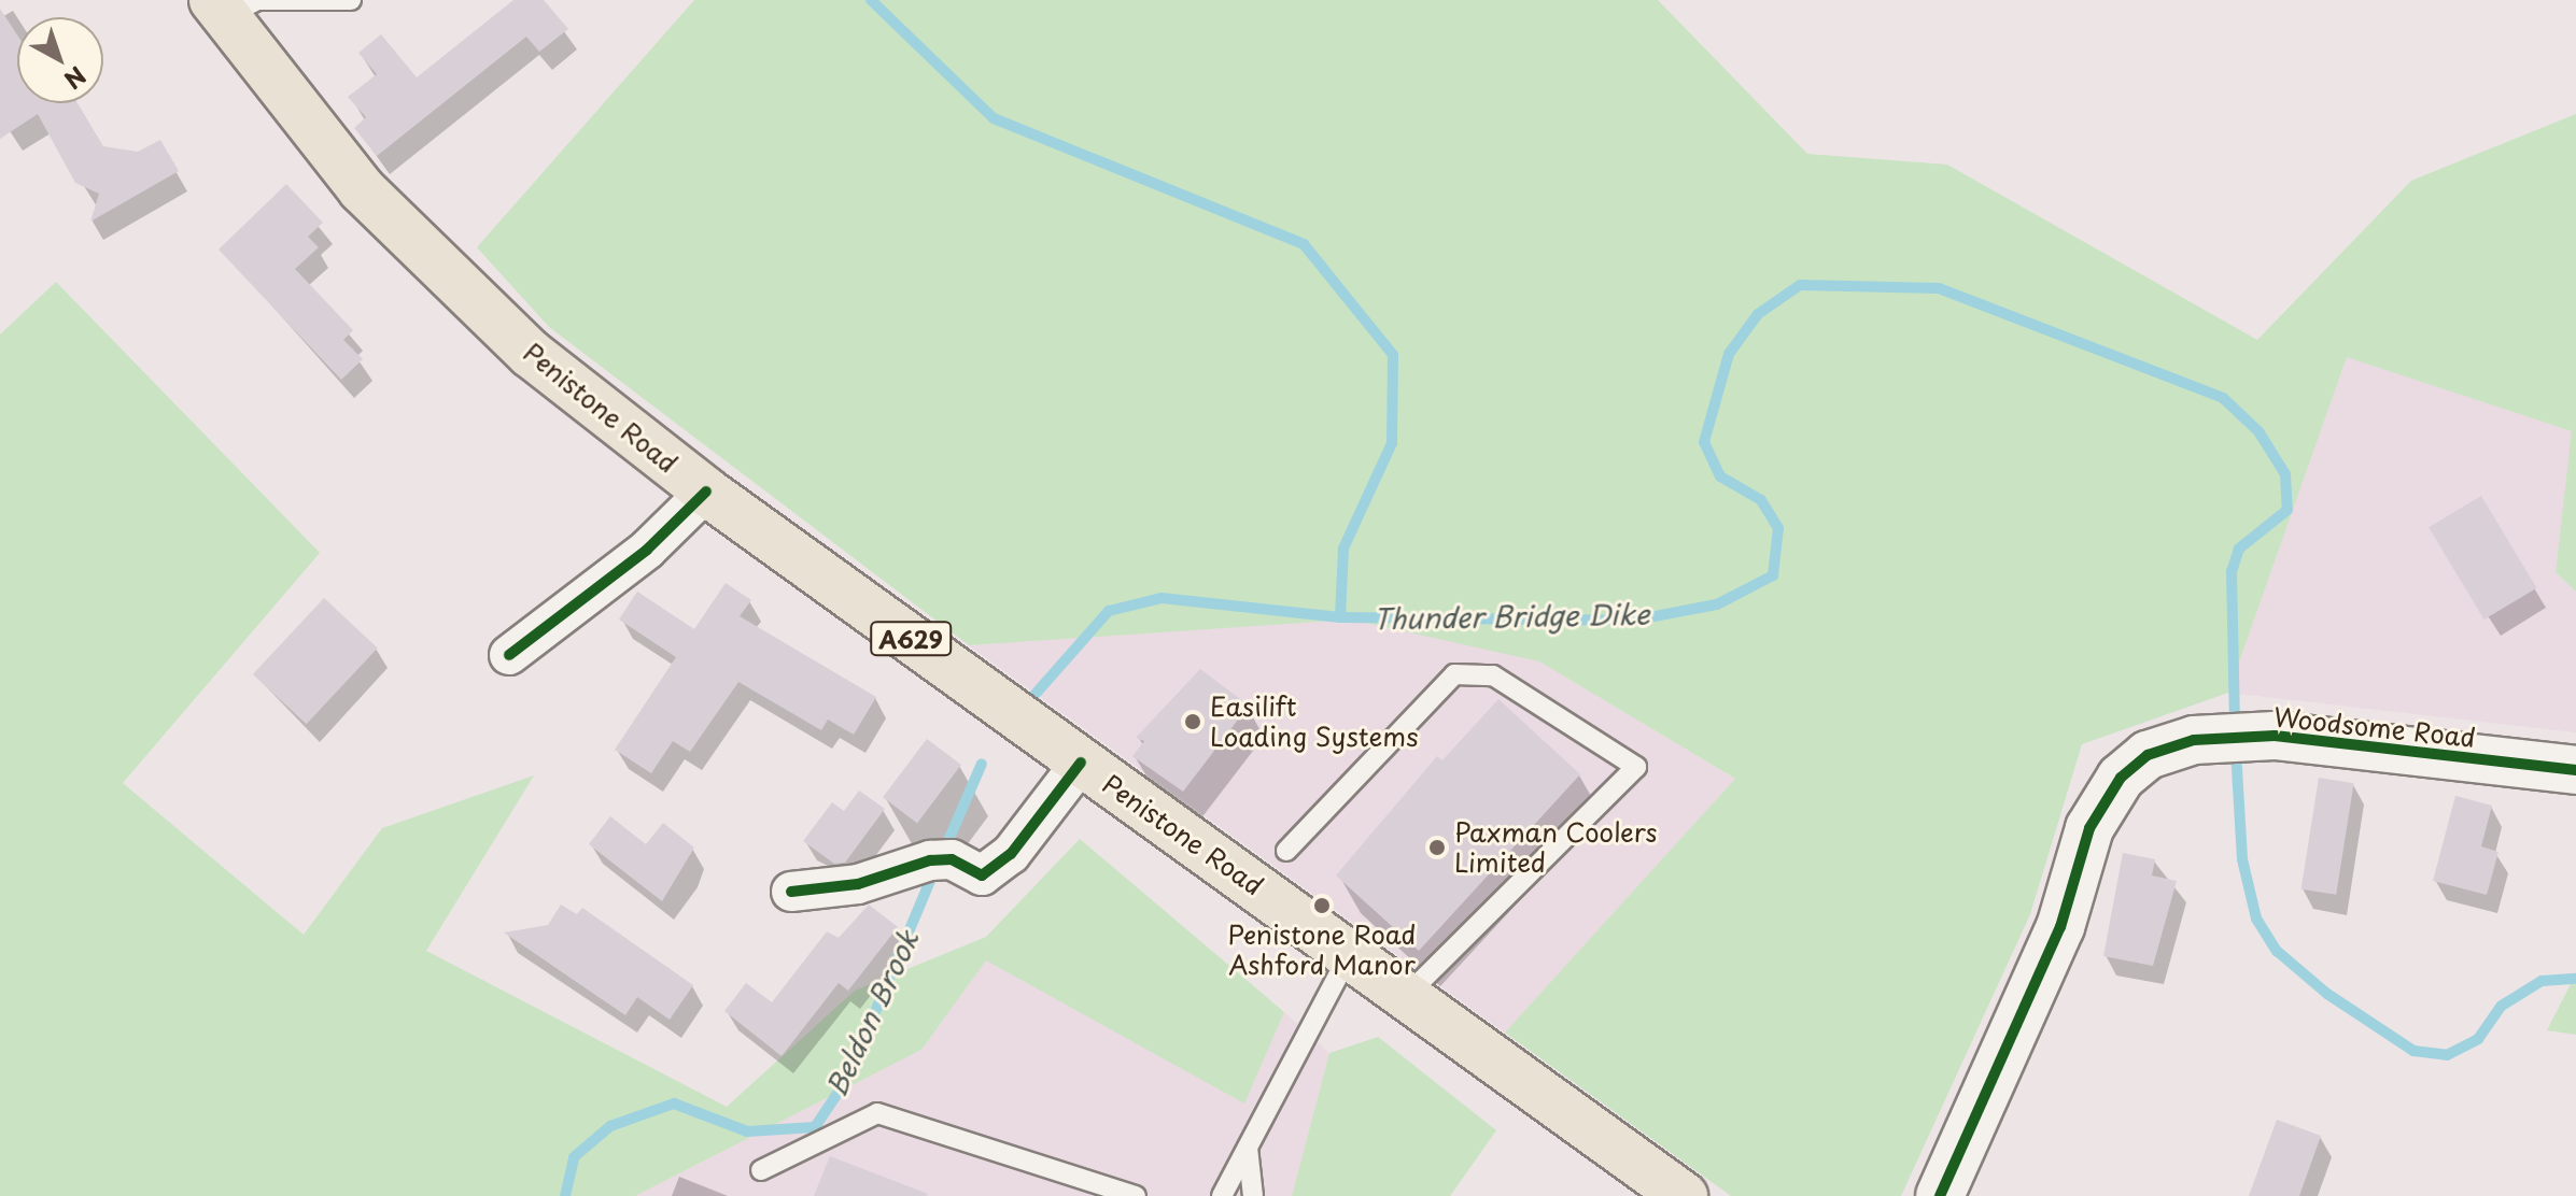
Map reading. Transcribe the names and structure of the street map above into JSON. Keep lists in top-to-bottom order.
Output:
{
  "streets": {
    "highway": ["Penistone Road", "A629"],
    "street": ["Woodsome Road"]
  },
  "water": ["Thunder Bridge Dike", "Beldon Brook"],
  "places": ["Easilift Loading Systems", "Paxman Coolers Limited", "Penistone Road Ashford Manor"],
  "north": "bottom right"
}
